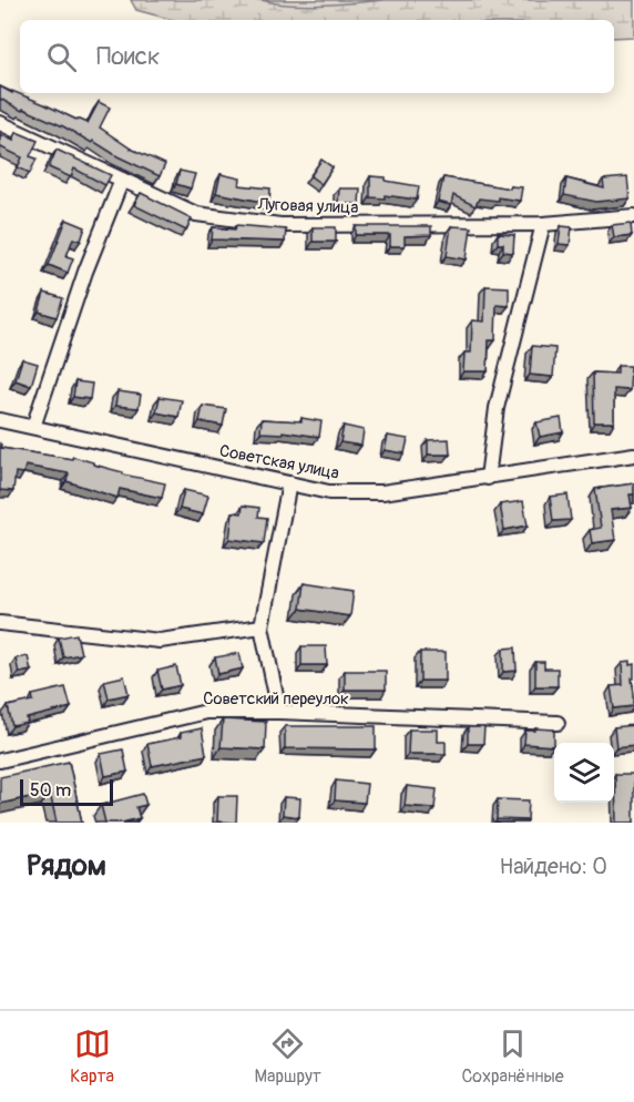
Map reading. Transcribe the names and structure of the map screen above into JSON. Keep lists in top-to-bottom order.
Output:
{
  "streets": {
    "street": ["Луговая улица", "Советская улица", "Советский переулок"]
  },
  "scale_bar": "50 m",
  "page": {
    "search": "Поиск",
    "scale": "50 m",
    "heading": ["Рядом", "Найдено: 0"],
    "nav": ["Карта", "Маршрут", "Сохранённые"]
  }
}
